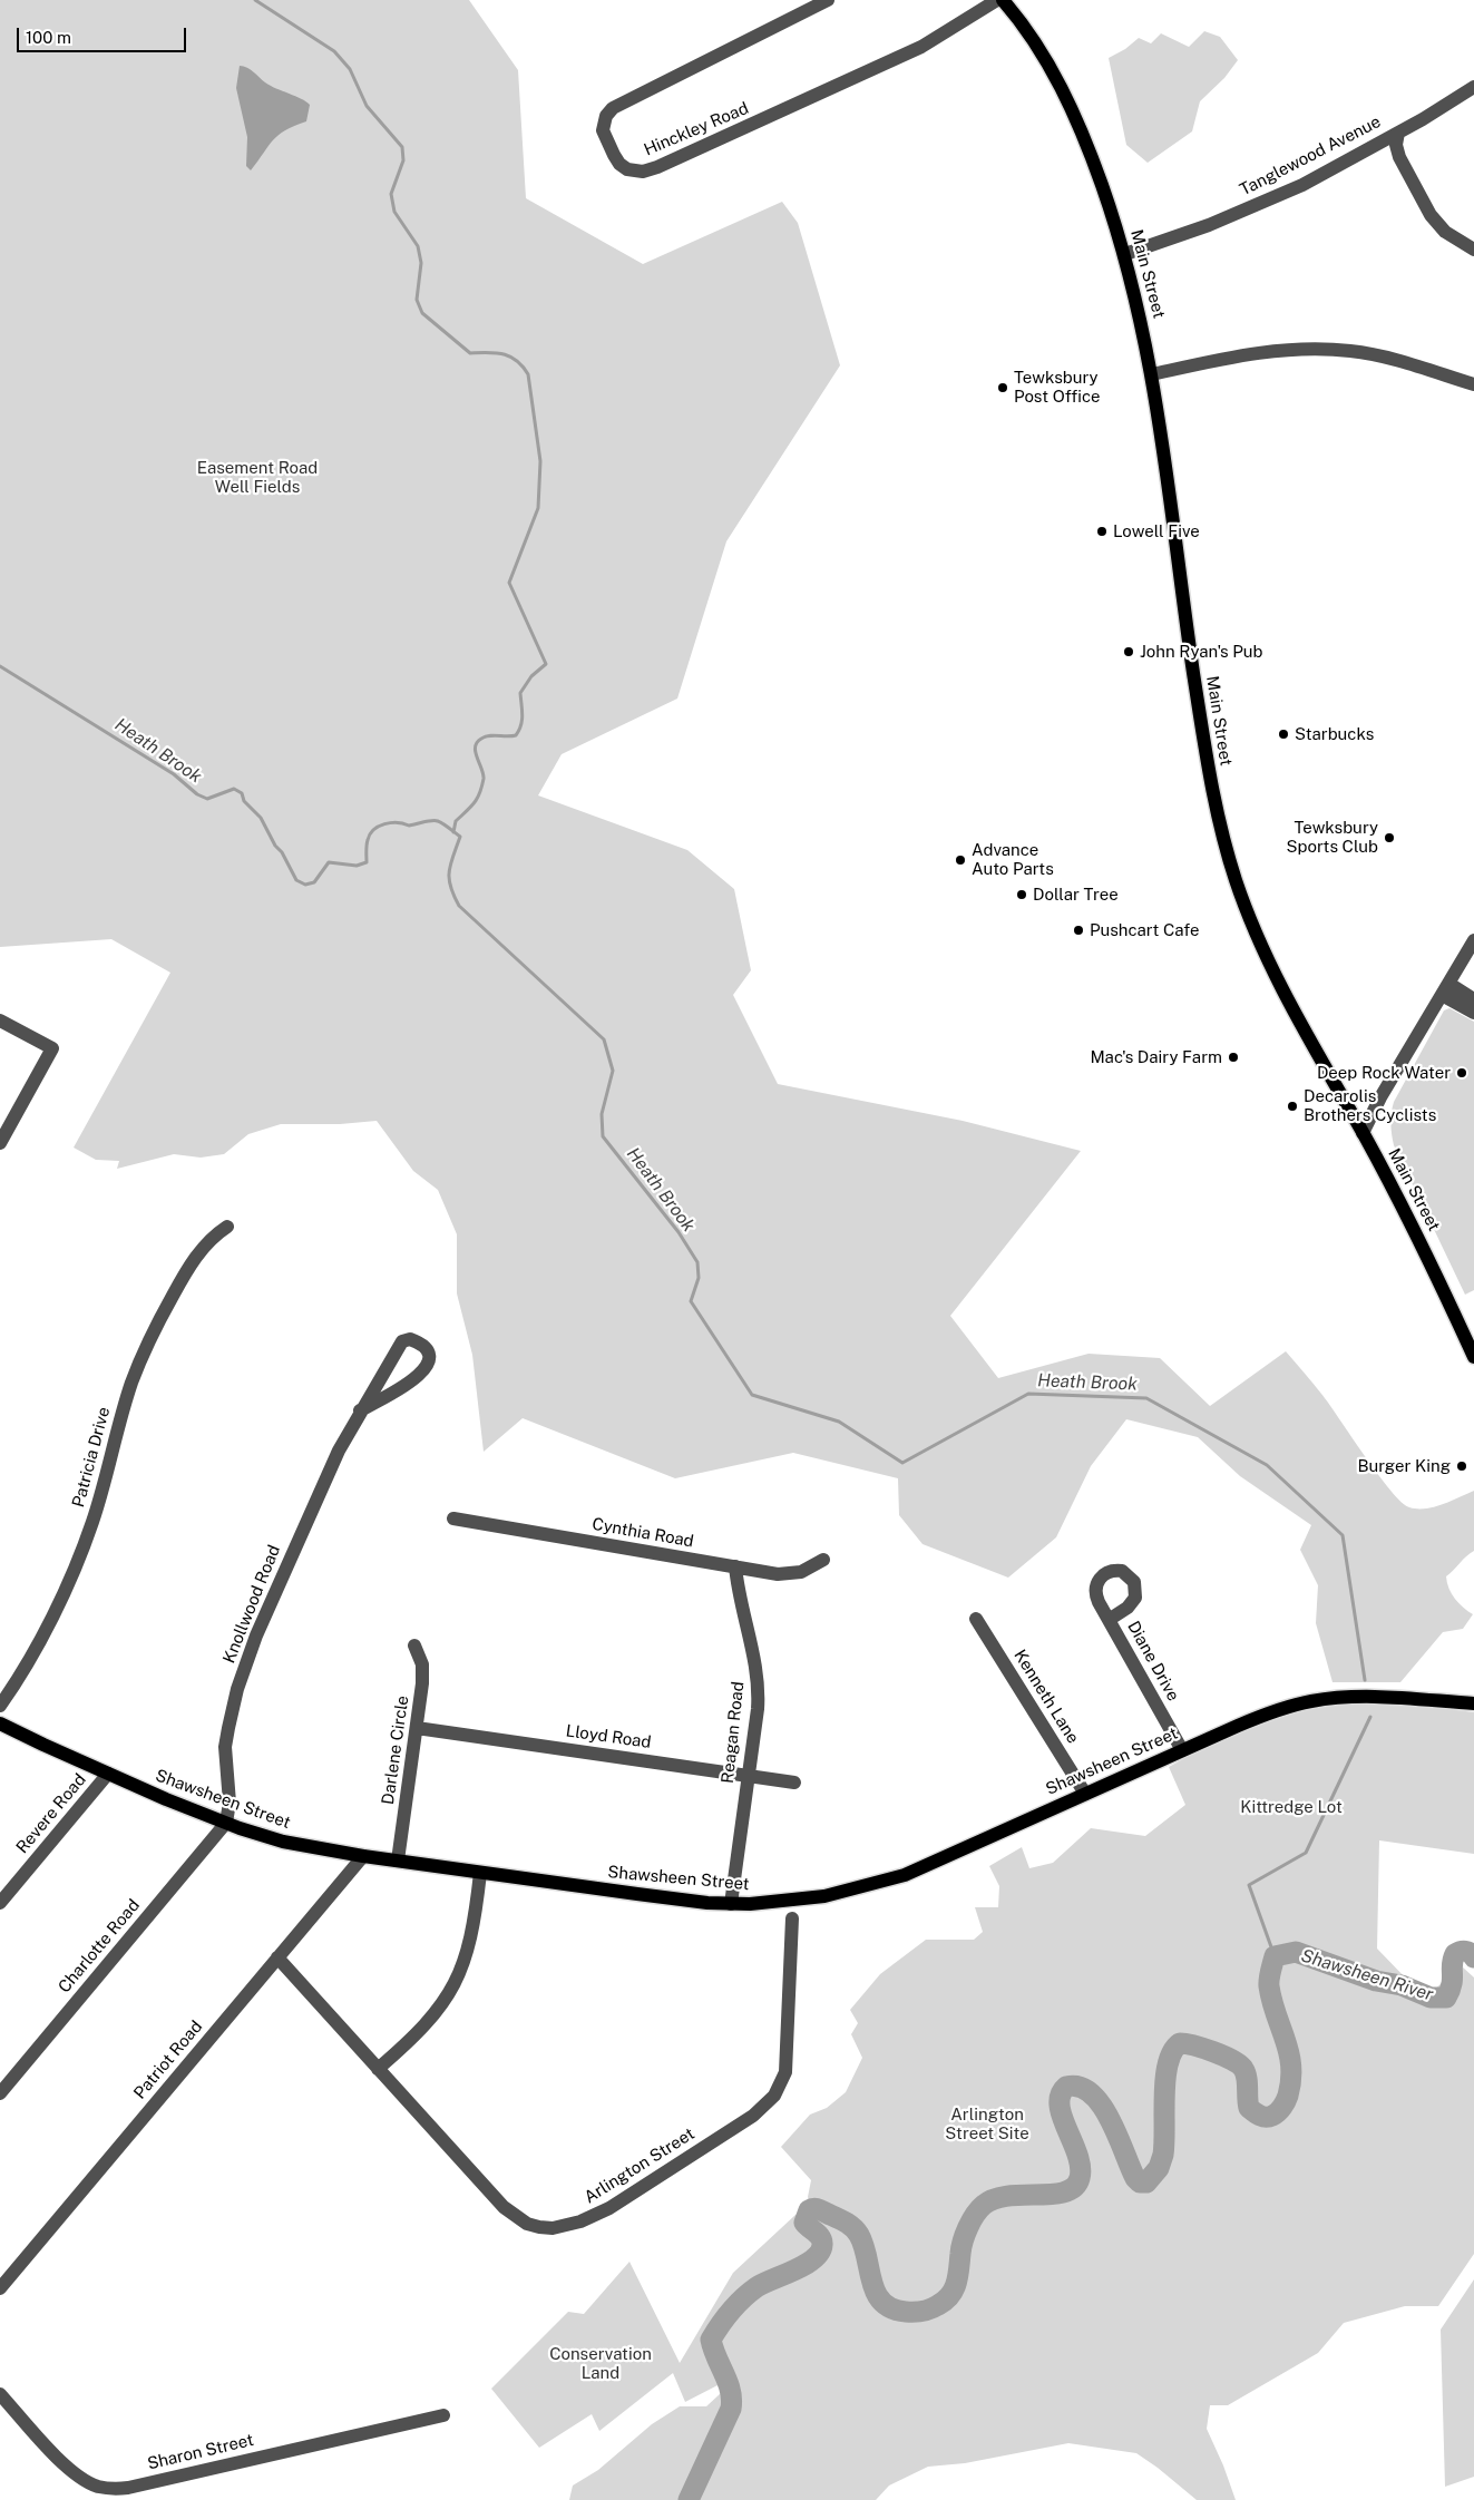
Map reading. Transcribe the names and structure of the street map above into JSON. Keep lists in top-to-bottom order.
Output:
{
  "streets": {
    "main road": ["Main Street", "Shawsheen Street"],
    "street": [
      "Hinckley Road",
      "Tanglewood Avenue",
      "Patricia Drive",
      "Cynthia Road",
      "Knollwood Road",
      "Diane Drive",
      "Kenneth Lane",
      "Reagan Road",
      "Lloyd Road",
      "Darlene Circle",
      "Revere Road",
      "Charlotte Road",
      "Patriot Road",
      "Arlington Street",
      "Sharon Street"
    ]
  },
  "crossings": [
    ["Tanglewood Avenue", "Main Street"],
    ["Cynthia Road", "Reagan Road"],
    ["Knollwood Road", "Shawsheen Street"],
    ["Knollwood Road", "Charlotte Road"],
    ["Diane Drive", "Shawsheen Street"],
    ["Kenneth Lane", "Shawsheen Street"],
    ["Reagan Road", "Lloyd Road"],
    ["Reagan Road", "Shawsheen Street"],
    ["Lloyd Road", "Darlene Circle"],
    ["Darlene Circle", "Shawsheen Street"],
    ["Shawsheen Street", "Revere Road"],
    ["Shawsheen Street", "Charlotte Road"],
    ["Shawsheen Street", "Patriot Road"],
    ["Patriot Road", "Arlington Street"]
  ],
  "water": ["Heath Brook", "Shawsheen River"],
  "parks": [
    "Easement Road Well Fields",
    "Kittredge Lot",
    "Arlington Street Site",
    "Conservation Land"
  ],
  "places": [
    "Tewksbury Post Office",
    "Lowell Five",
    "John Ryan's Pub",
    "Starbucks",
    "Tewksbury Sports Club",
    "Advance Auto Parts",
    "Dollar Tree",
    "Pushcart Cafe",
    "Mac's Dairy Farm",
    "Deep Rock Water",
    "Decarolis Brothers Cyclists",
    "Burger King"
  ],
  "scale_bar": "100 m"
}
